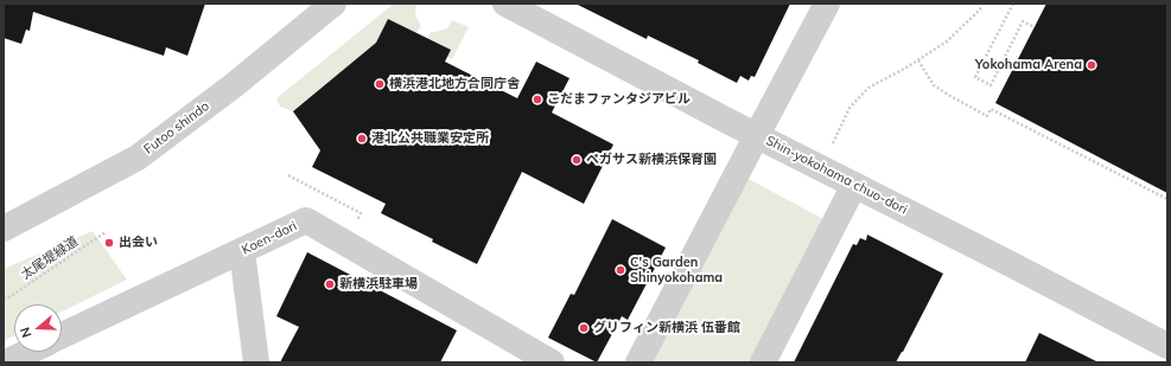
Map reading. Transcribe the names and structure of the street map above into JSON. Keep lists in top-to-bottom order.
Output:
{
  "streets": {
    "street": ["Futoo shindo", "Shin-yokohama chuo-dori", "Koen-dori"],
    "path": ["太尾堤緑道"]
  },
  "places": [
    "Yokohama Arena",
    "横浜港北地方合同庁舎",
    "こだまファンタジアビル",
    "港北公共職業安定所",
    "ペガサス新横浜保育園",
    "出会い",
    "C's Garden Shinyokohama",
    "新横浜駐車場",
    "グリフィン新横浜 伍番館"
  ],
  "north": "left"
}
